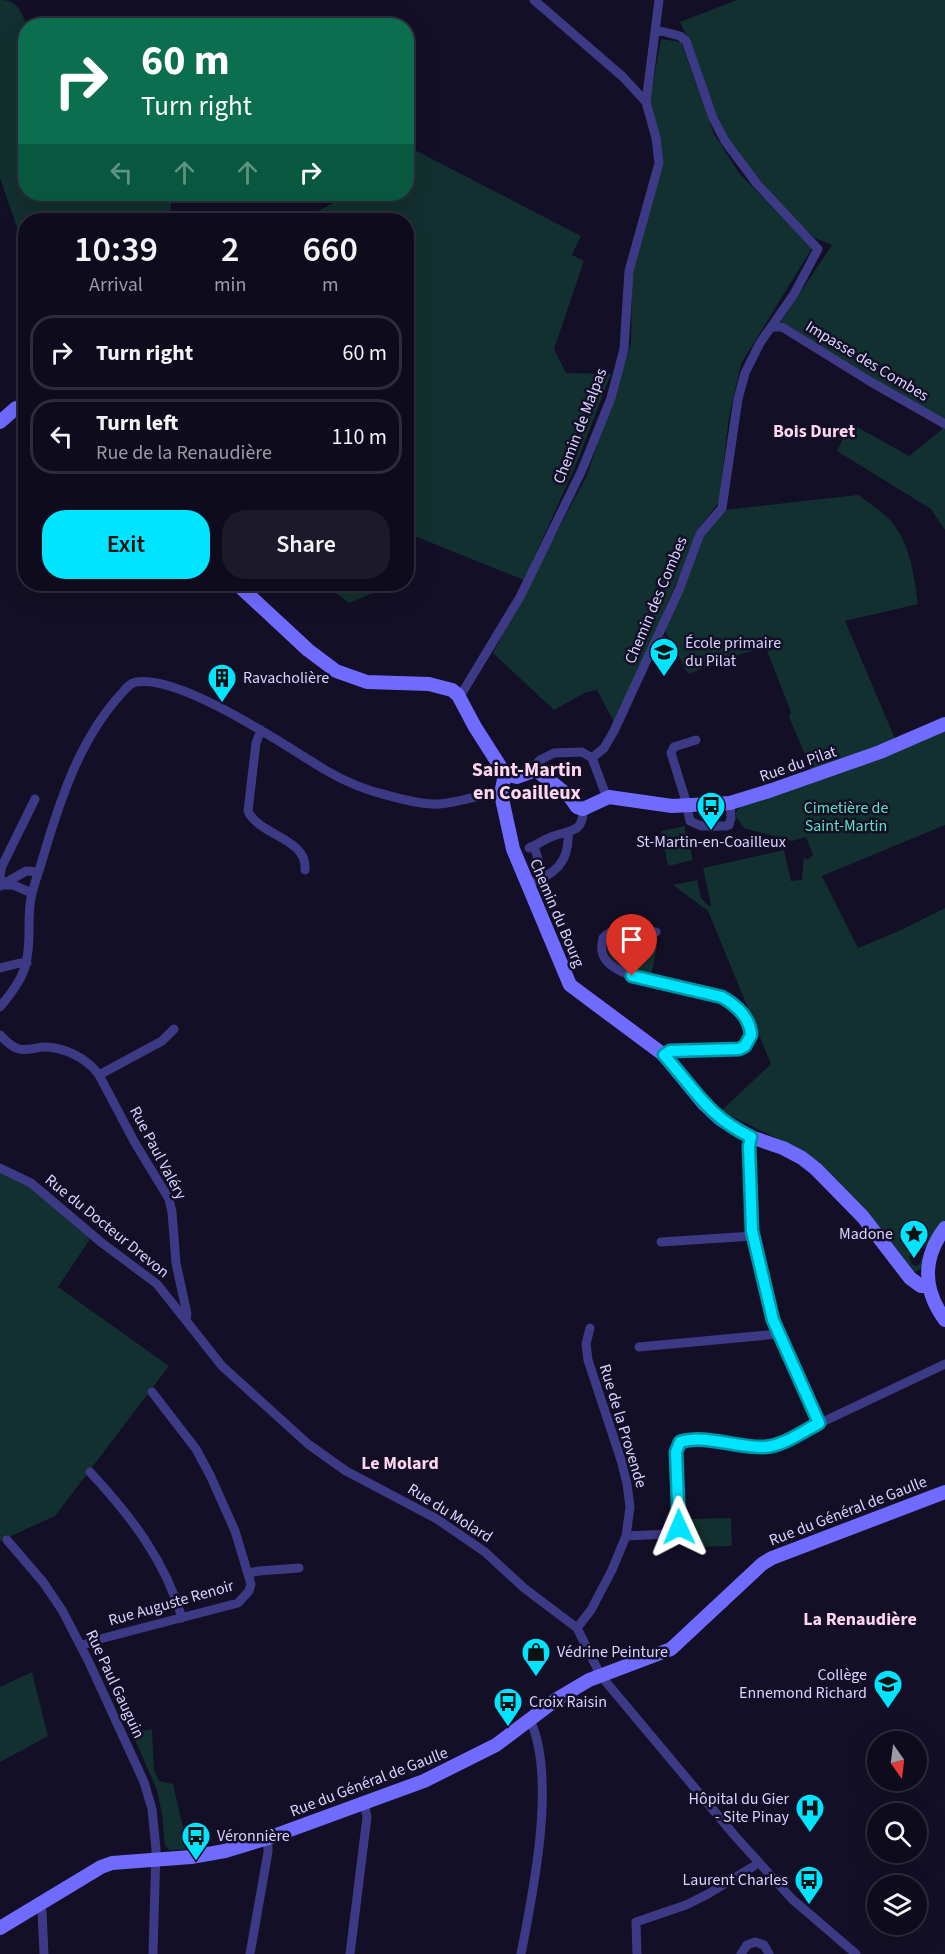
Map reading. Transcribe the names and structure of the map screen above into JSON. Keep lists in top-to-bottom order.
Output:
{
  "streets": {
    "street": [
      "Impasse des Combes",
      "Chemin de Malpas",
      "Chemin des Combes",
      "Rue du Pilat",
      "Chemin du Bourg",
      "Rue Paul Valéry",
      "Rue du Docteur Drevon",
      "Rue de la Provende",
      "Rue du Général de Gaulle",
      "Rue du Molard",
      "Rue Auguste Renoir",
      "Rue Paul Gauguin"
    ]
  },
  "crossings": [
    ["Impasse des Combes", "Chemin des Combes"],
    ["Chemin de Malpas", "Chemin des Combes"],
    ["Rue Paul Valéry", "Rue du Docteur Drevon"],
    ["Rue Paul Valéry", "Rue du Molard"],
    ["Rue du Docteur Drevon", "Rue du Molard"],
    ["Rue de la Provende", "Rue du Molard"],
    ["Rue du Général de Gaulle", "Rue du Molard"],
    ["Rue du Général de Gaulle", "Rue Paul Gauguin"],
    ["Rue Auguste Renoir", "Rue Paul Gauguin"]
  ],
  "districts": [
    "Bois Duret",
    "Saint-Martin en Coailleux",
    "Le Molard",
    "La Renaudière"
  ],
  "parks": ["Cimetière de Saint-Martin"],
  "places": {
    "school or university": ["École primaire du Pilat", "Collège Ennemond Richard"],
    "building": ["Ravacholière"],
    "bus stop": [
      "St-Martin-en-Coailleux",
      "Croix Raisin",
      "Véronnière",
      "Laurent Charles"
    ],
    "place": ["Madone"],
    "shop": ["Védrine Peinture"],
    "hospital": ["Hôpital du Gier - Site Pinay"]
  },
  "north": "bottom",
  "page": {
    "turn": ["60 m", "Turn right"],
    "eta": [
      "10:39",
      "Arrival",
      "2",
      "min",
      "660",
      "m"
    ],
    "list": [
      {
        "name": "Turn right",
        "value": "60 m"
      },
      {
        "name": "Turn left",
        "note": "Rue de la Renaudière",
        "value": "110 m"
      }
    ],
    "buttons": ["Exit", "Share"]
  }
}
